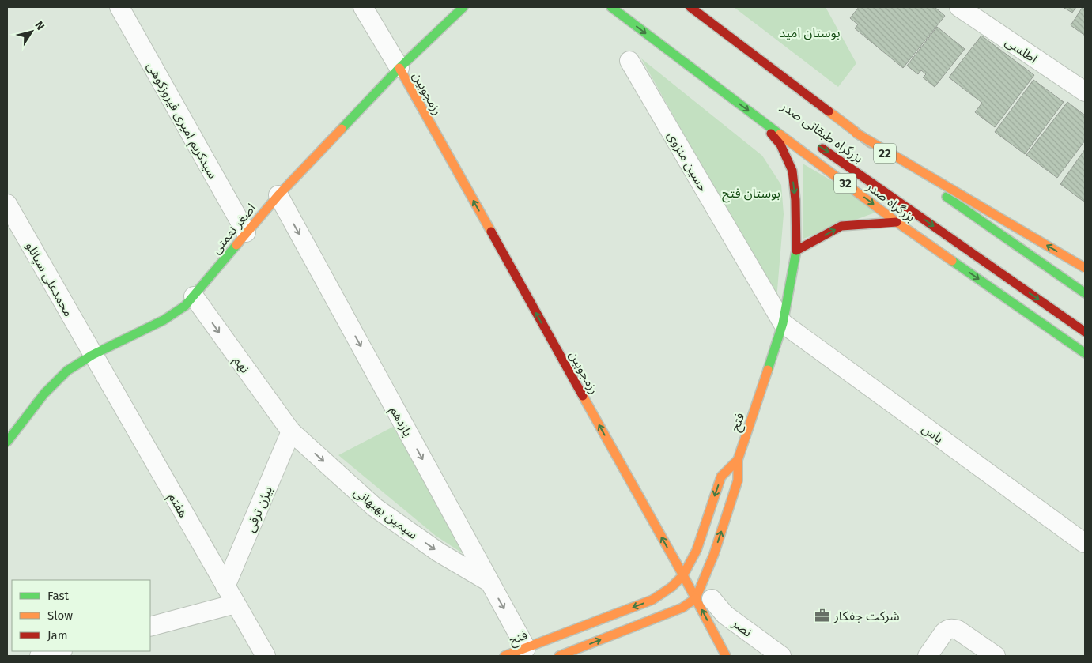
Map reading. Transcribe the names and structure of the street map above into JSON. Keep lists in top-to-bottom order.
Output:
{
  "streets": {
    "main road": [
      "رزمجوبین",
      "بزرگراه طبقاتی صدر",
      "22",
      "32",
      "بزرگراه صدر",
      "اصغر نعمتی",
      "فتح"
    ],
    "street": [
      "اطلسی",
      "سیدکریم امیری فیروزکوهی",
      "حسین منزوی",
      "محمدعلی سپانلو",
      "نهم",
      "یازدهم",
      "یاس",
      "هفتم",
      "بیژن ترقی",
      "سیمین بهبهانی",
      "نصر"
    ]
  },
  "crossings": [
    ["رزمجوبین", "اصغر نعمتی"],
    ["رزمجوبین", "فتح"],
    ["رزمجوبین", "نصر"],
    ["سیدکریم امیری فیروزکوهی", "اصغر نعمتی"],
    ["حسین منزوی", "فتح"],
    ["حسین منزوی", "یاس"],
    ["بزرگراه صدر", "فتح"],
    ["اصغر نعمتی", "محمدعلی سپانلو"],
    ["اصغر نعمتی", "نهم"],
    ["اصغر نعمتی", "یازدهم"],
    ["اصغر نعمتی", "هفتم"],
    ["محمدعلی سپانلو", "هفتم"],
    ["نهم", "بیژن ترقی"],
    ["نهم", "سیمین بهبهانی"],
    ["یازدهم", "فتح"],
    ["یازدهم", "سیمین بهبهانی"],
    ["فتح", "یاس"],
    ["فتح", "نصر"],
    ["هفتم", "بیژن ترقی"],
    ["بیژن ترقی", "سیمین بهبهانی"]
  ],
  "one_way": [
    "رزمجوبین",
    "نهم",
    "یازدهم",
    "سیمین بهبهانی"
  ],
  "parks": ["بوستان امید", "بوستان فتح"],
  "places": {
    "office": ["شرکت جفکار"]
  },
  "legend": ["Fast", "Slow", "Jam"],
  "north": "top right"
}
